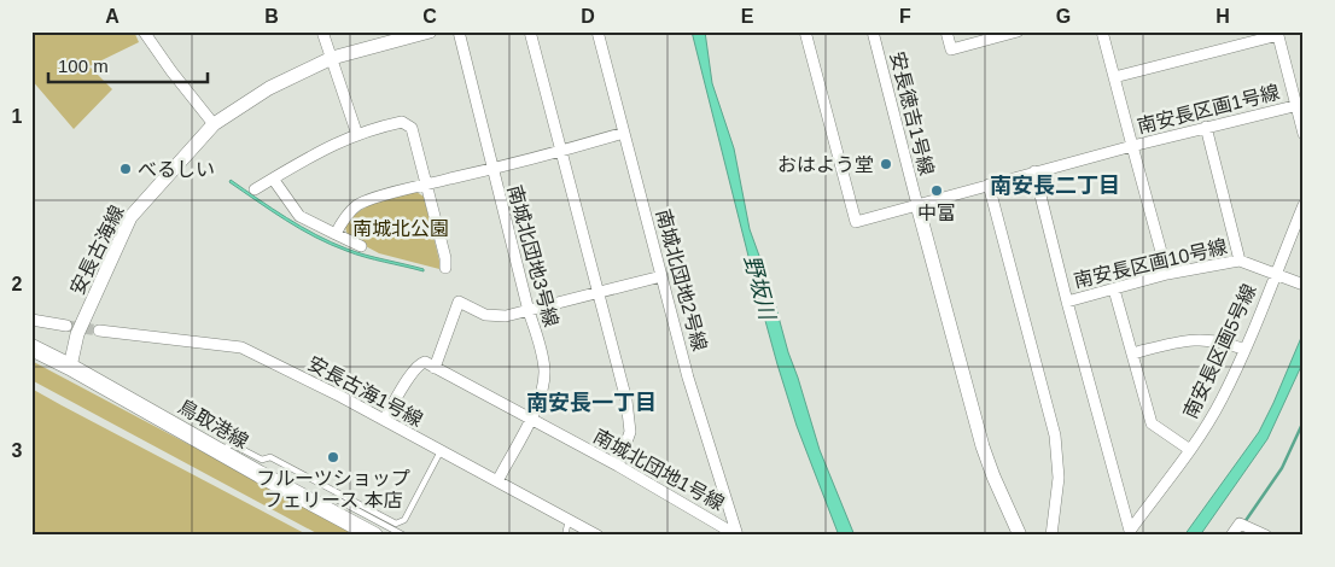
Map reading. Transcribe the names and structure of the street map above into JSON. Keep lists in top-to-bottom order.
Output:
{
  "streets": {
    "main road": ["鳥取港線"],
    "street": [
      "南安長区画1号線",
      "安長徳吉1号線",
      "安長古海線",
      "南城北団地3号線",
      "南安長区画10号線",
      "南城北団地2号線",
      "南安長区画5号線",
      "安長古海1号線",
      "南城北団地1号線"
    ]
  },
  "crossings": [
    ["安長古海線", "鳥取港線"],
    ["南城北団地3号線", "安長古海1号線"],
    ["南城北団地3号線", "南城北団地1号線"],
    ["南安長区画10号線", "南安長区画5号線"],
    ["南城北団地2号線", "南城北団地1号線"]
  ],
  "districts": ["南安長二丁目", "南安長一丁目"],
  "water": ["野坂川"],
  "parks": ["南城北公園"],
  "places": [
    "おはよう堂",
    "べるしい",
    "中富",
    "フルーツショップ フェリース 本店"
  ],
  "scale_bar": "100 m",
  "grid": {
    "columns": [
      "A",
      "B",
      "C",
      "D",
      "E",
      "F",
      "G",
      "H"
    ],
    "rows": ["1", "2", "3"]
  }
}
